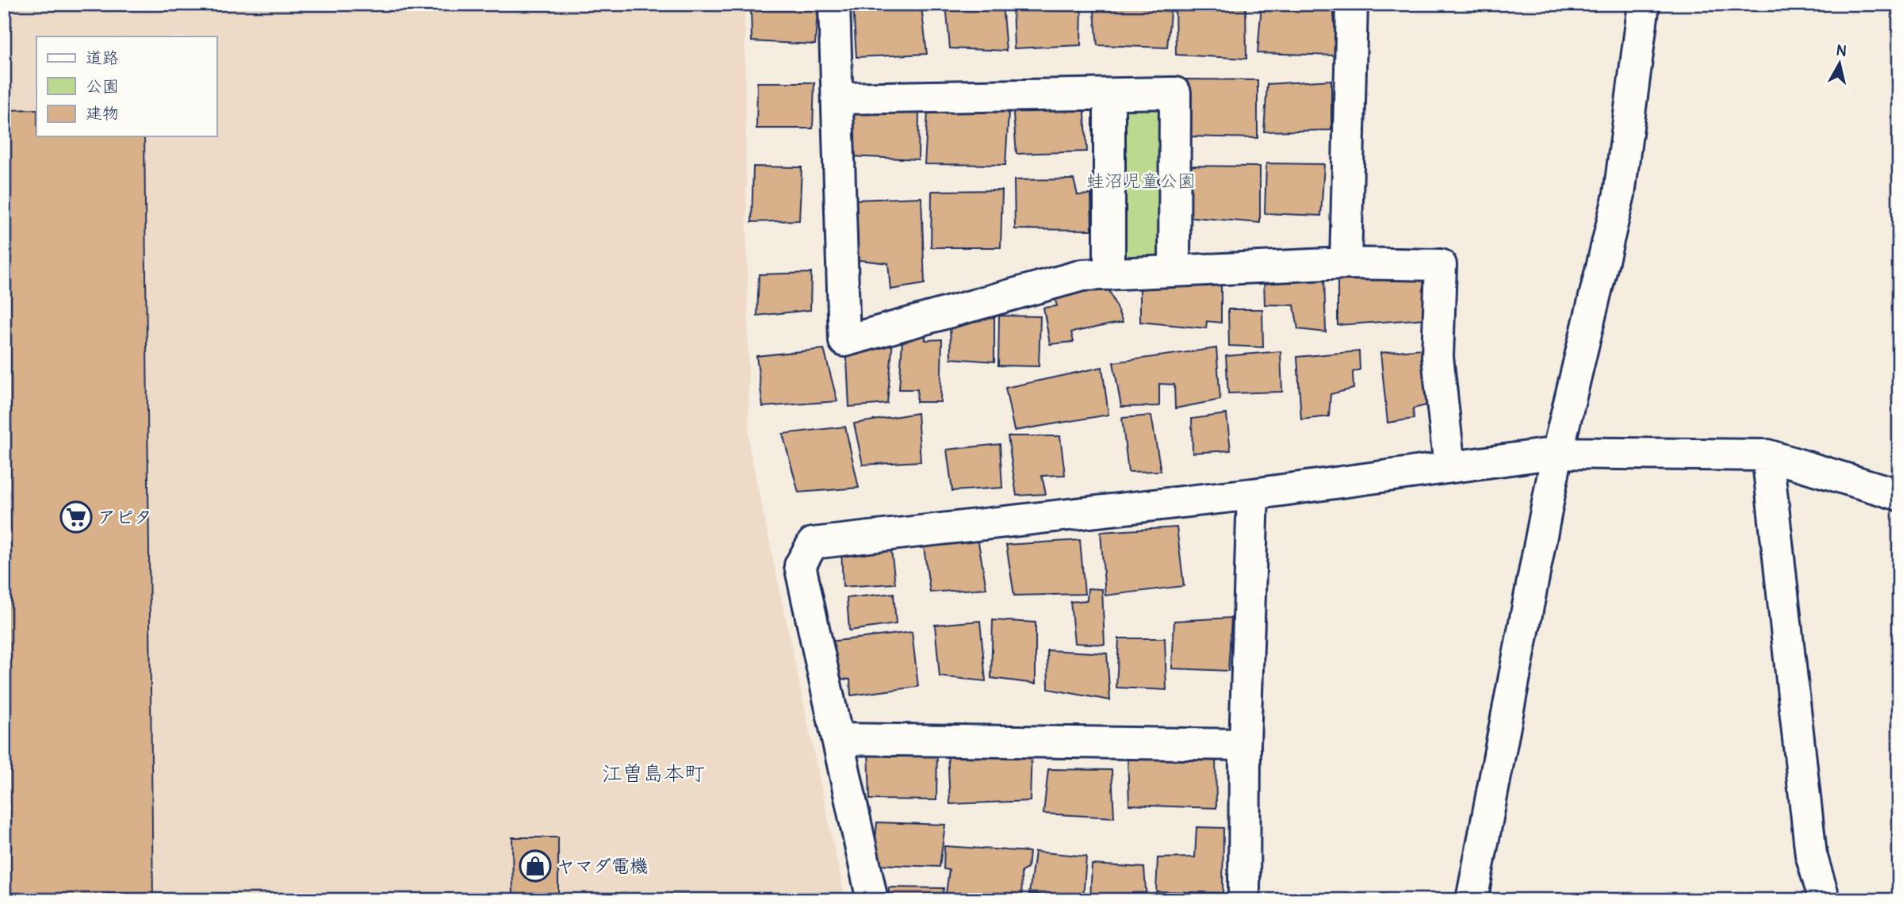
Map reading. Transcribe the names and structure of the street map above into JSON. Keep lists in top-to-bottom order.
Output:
{
  "districts": ["江曽島本町"],
  "parks": ["蛙沼児童公園"],
  "places": {
    "supermarket": ["アピタ"],
    "shop": ["ヤマダ電機"]
  },
  "legend": ["道路", "公園", "建物"],
  "north": "top"
}
